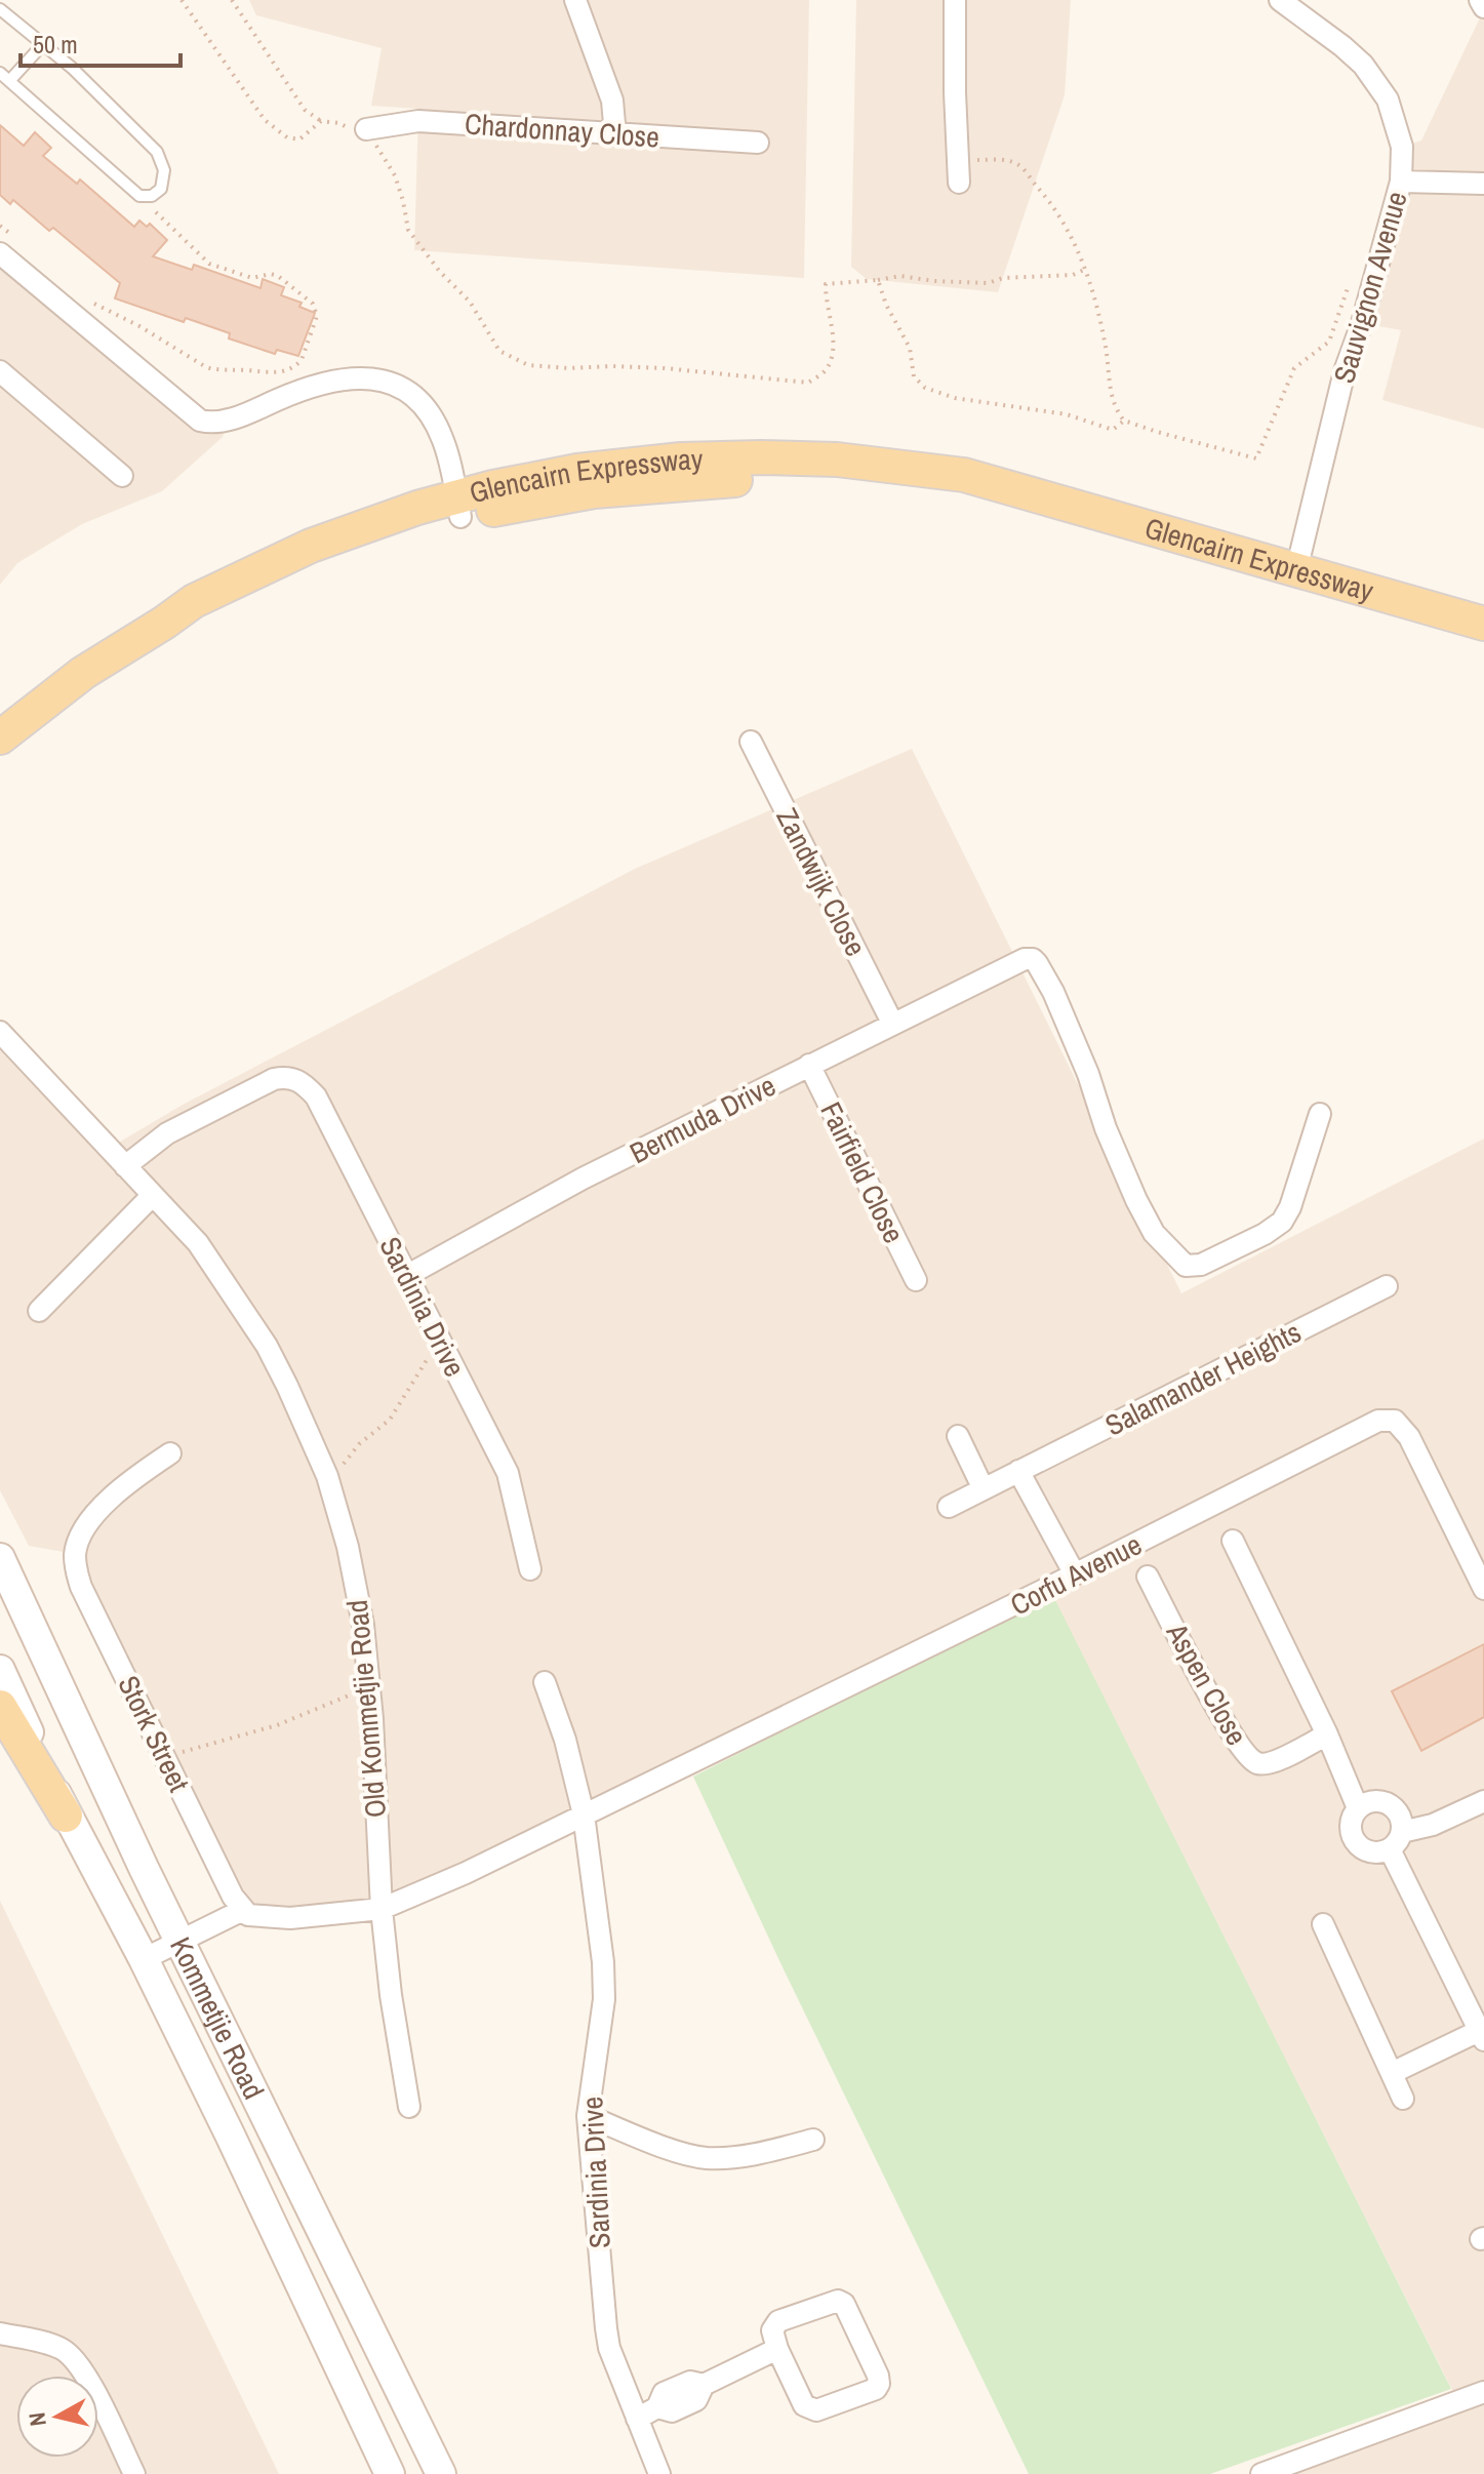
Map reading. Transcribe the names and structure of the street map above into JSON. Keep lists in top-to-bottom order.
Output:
{
  "streets": {
    "main road": ["Glencairn Expressway", "Kommetjie Road"],
    "street": [
      "Chardonnay Close",
      "Sauvignon Avenue",
      "Zandwijk Close",
      "Bermuda Drive",
      "Fairfield Close",
      "Sardinia Drive",
      "Salamander Heights",
      "Corfu Avenue",
      "Aspen Close",
      "Old Kommetjie Road",
      "Stork Street"
    ]
  },
  "crossings": [
    ["Sauvignon Avenue", "Glencairn Expressway"],
    ["Zandwijk Close", "Bermuda Drive"],
    ["Bermuda Drive", "Fairfield Close"],
    ["Bermuda Drive", "Sardinia Drive"],
    ["Sardinia Drive", "Corfu Avenue"],
    ["Sardinia Drive", "Old Kommetjie Road"],
    ["Corfu Avenue", "Old Kommetjie Road"]
  ],
  "scale_bar": "50 m",
  "north": "left"
}
